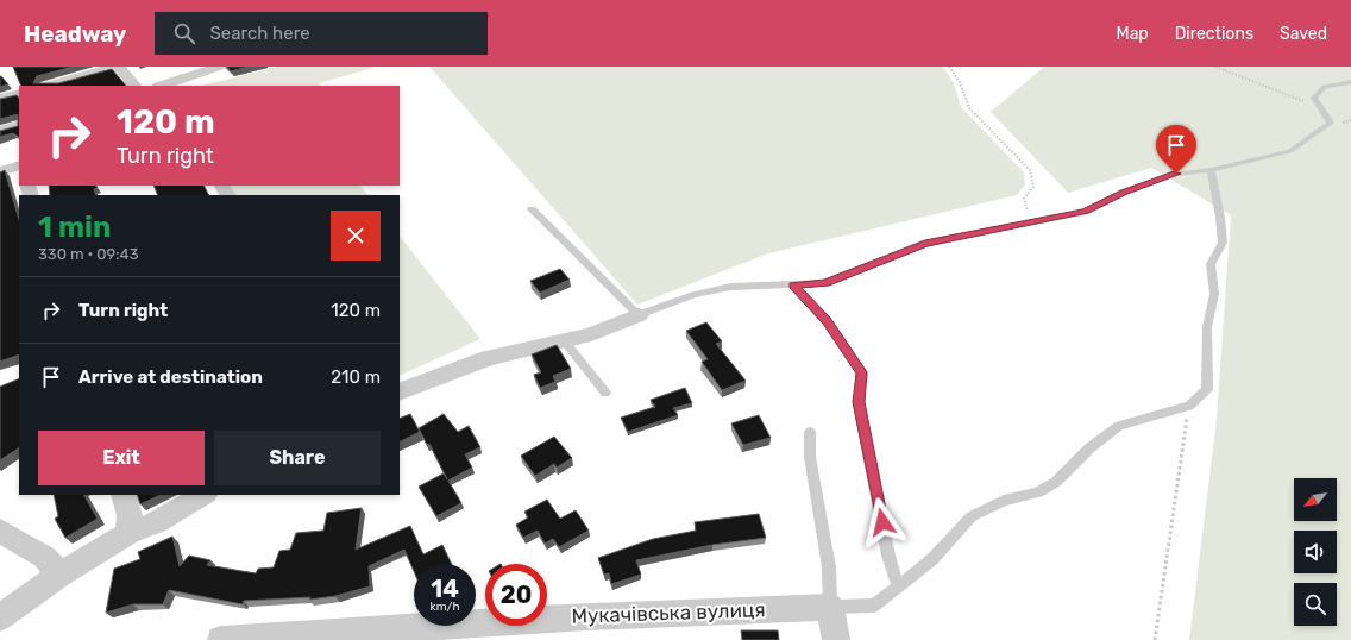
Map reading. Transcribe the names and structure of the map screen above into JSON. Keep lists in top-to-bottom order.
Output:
{
  "streets": {
    "street": ["Мукачівська вулиця"]
  },
  "north": "bottom left",
  "page": {
    "header": "Headway",
    "search": "Search here",
    "nav": ["Map", "Directions", "Saved"],
    "turn": ["120 m", "Turn right"],
    "heading": ["1 min", "330 m · 09:43"],
    "list": [
      {
        "name": "Turn right",
        "value": "120 m"
      },
      {
        "name": "Arrive at destination",
        "value": "210 m"
      }
    ],
    "buttons": ["Exit", "Share"],
    "speed": "14 km/h",
    "limit": "20"
  }
}
